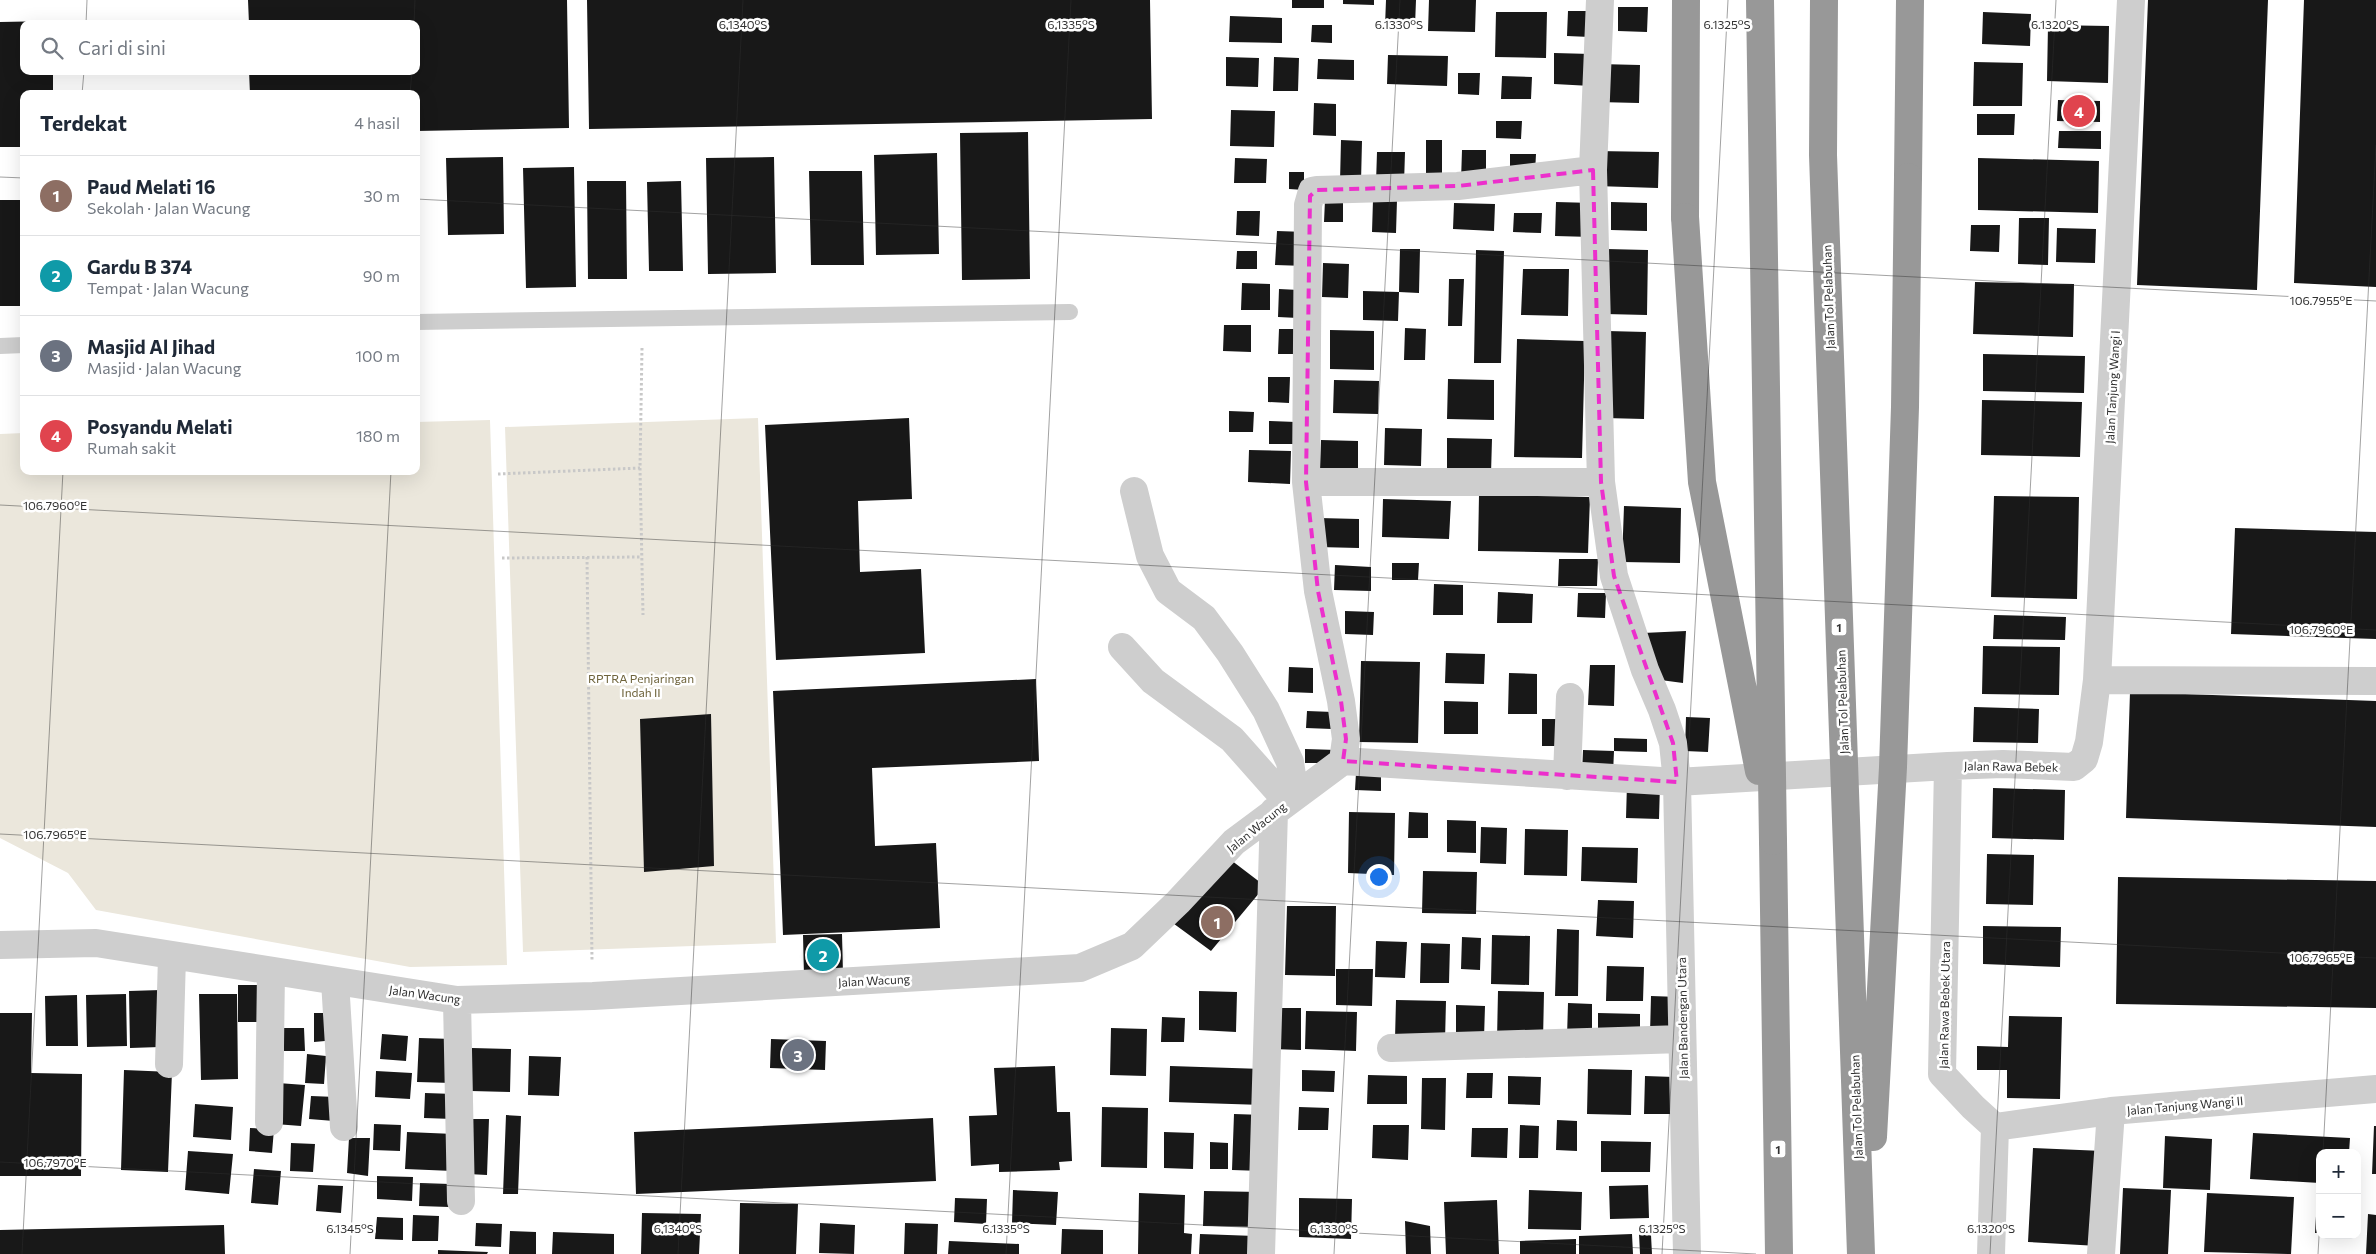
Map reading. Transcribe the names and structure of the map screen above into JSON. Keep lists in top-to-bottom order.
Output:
{
  "streets": {
    "highway": ["Jalan Tol Pelabuhan", "1"],
    "street": [
      "Jalan Tanjung Wangi I",
      "Jalan Rawa Bebek",
      "Jalan Wacung",
      "Jalan Rawa Bebek Utara",
      "Jalan Bandengan Utara",
      "Jalan Tanjung Wangi II"
    ]
  },
  "crossings": [
    ["Jalan Tanjung Wangi I", "Jalan Rawa Bebek"],
    ["Jalan Rawa Bebek", "Jalan Rawa Bebek Utara"],
    ["Jalan Rawa Bebek", "Jalan Bandengan Utara"],
    ["Jalan Rawa Bebek Utara", "Jalan Tanjung Wangi II"]
  ],
  "parks": ["RPTRA Penjaringan Indah II"],
  "page": {
    "search": "Cari di sini",
    "heading": ["Terdekat", "4 hasil"],
    "pins": [
      "4",
      "1",
      "2",
      "3"
    ],
    "list": [
      {
        "mark": "1",
        "name": "Paud Melati 16",
        "note": "Sekolah · Jalan Wacung",
        "value": "30 m"
      },
      {
        "mark": "2",
        "name": "Gardu B 374",
        "note": "Tempat · Jalan Wacung",
        "value": "90 m"
      },
      {
        "mark": "3",
        "name": "Masjid Al Jihad",
        "note": "Masjid · Jalan Wacung",
        "value": "100 m"
      },
      {
        "mark": "4",
        "name": "Posyandu Melati",
        "note": "Rumah sakit",
        "value": "180 m"
      }
    ],
    "map_buttons": ["+", "−"]
  },
  "coordinates": [
    "6.1330°S",
    "6.1325°S",
    "6.1320°S",
    "6.1340°S",
    "6.1335°S",
    "106.7955°E",
    "106.7960°E",
    "106.7965°E",
    "106.7970°E",
    "6.1345°S"
  ]
}
